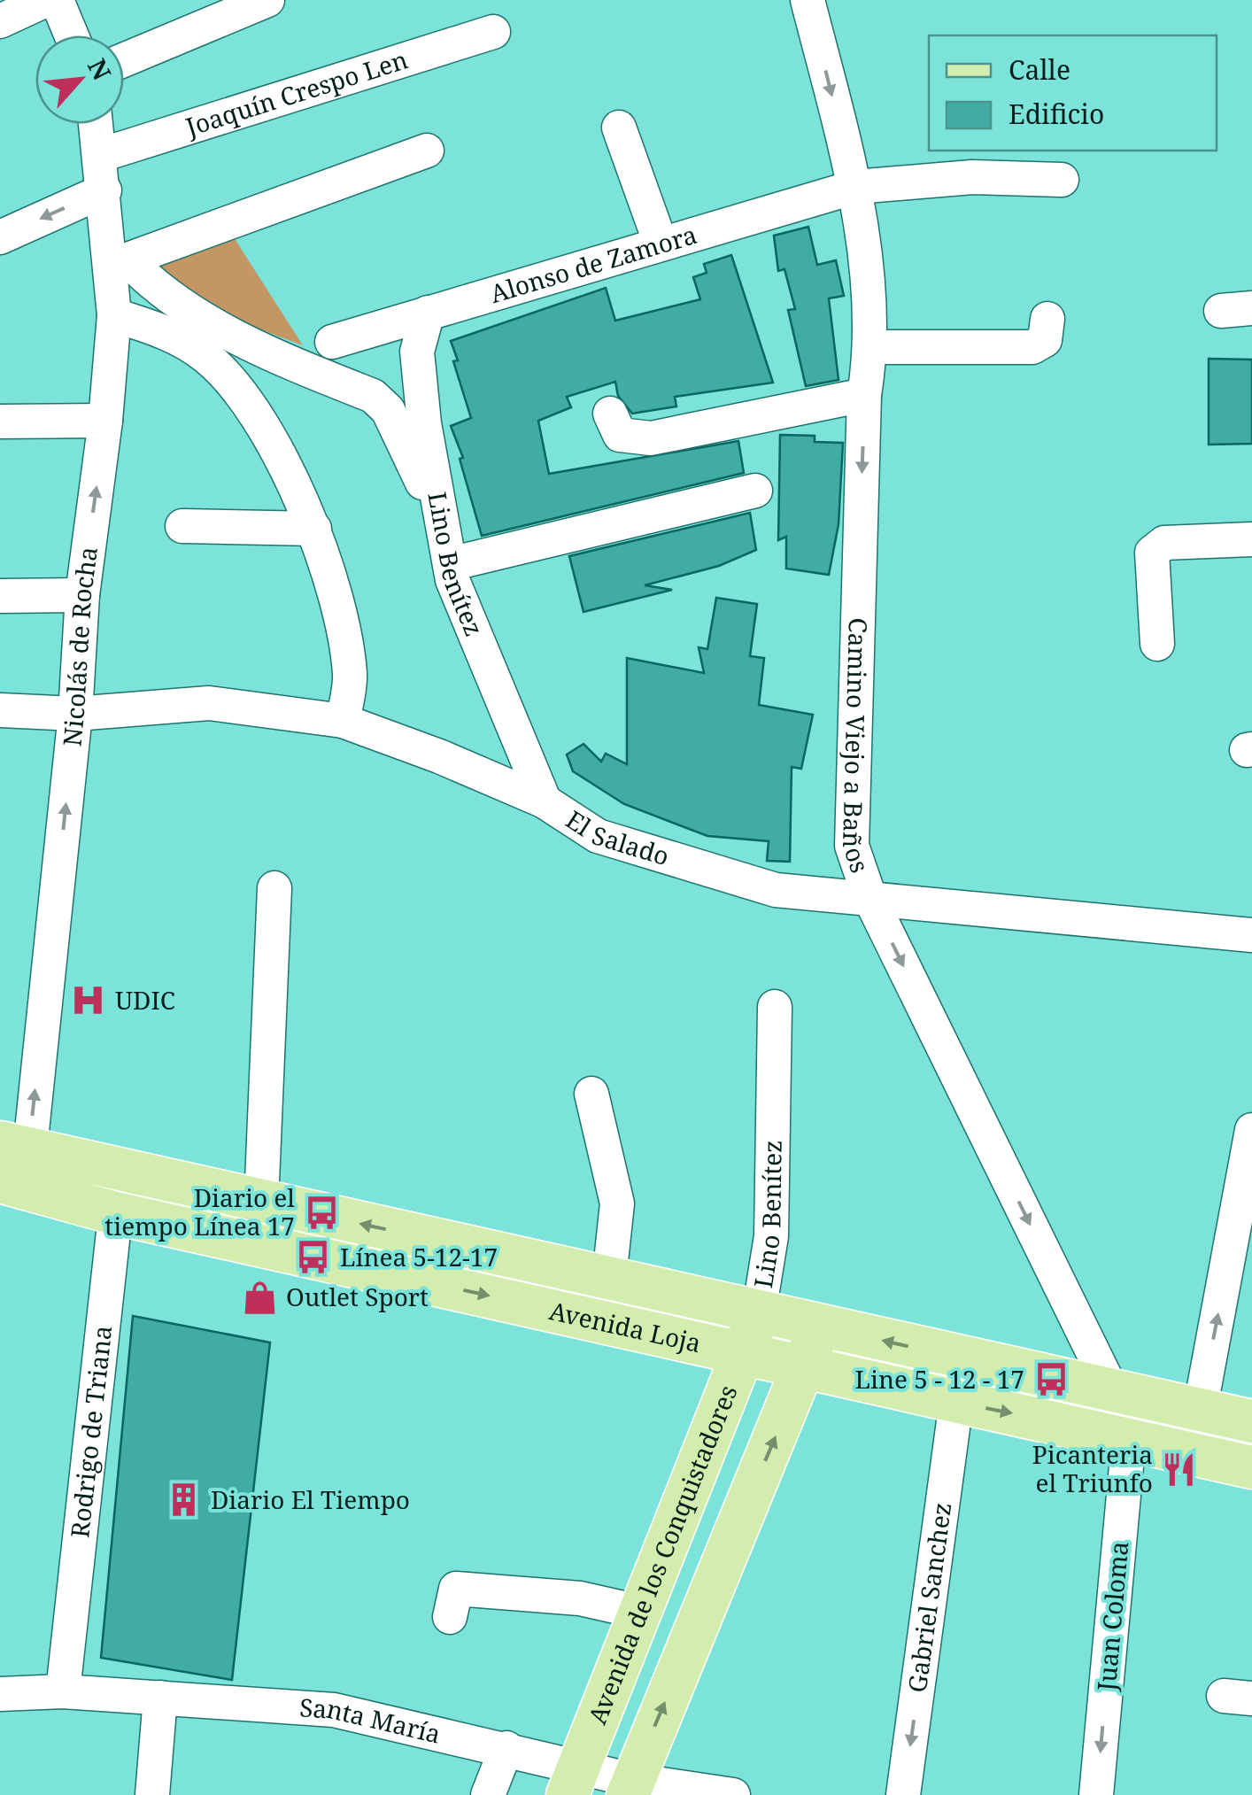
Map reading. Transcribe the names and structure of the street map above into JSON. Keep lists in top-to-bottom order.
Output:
{
  "streets": {
    "main road": ["Avenida Loja", "Avenida de los Conquistadores"],
    "street": [
      "Joaquín Crespo Len",
      "Alonso de Zamora",
      "Lino Benítez",
      "Nicolás de Rocha",
      "Camino Viejo a Baños",
      "El Salado",
      "Rodrigo de Triana",
      "Gabriel Sanchez",
      "Juan Coloma",
      "Santa María"
    ]
  },
  "crossings": [
    ["Joaquín Crespo Len", "Nicolás de Rocha"],
    ["Alonso de Zamora", "Lino Benítez"],
    ["Alonso de Zamora", "Camino Viejo a Baños"],
    ["Lino Benítez", "El Salado"],
    ["Lino Benítez", "Avenida Loja"],
    ["Lino Benítez", "Avenida de los Conquistadores"],
    ["Nicolás de Rocha", "El Salado"],
    ["Nicolás de Rocha", "Avenida Loja"],
    ["Camino Viejo a Baños", "El Salado"],
    ["Camino Viejo a Baños", "Avenida Loja"],
    ["Camino Viejo a Baños", "Juan Coloma"],
    ["Avenida Loja", "Rodrigo de Triana"],
    ["Avenida Loja", "Avenida de los Conquistadores"],
    ["Avenida Loja", "Gabriel Sanchez"],
    ["Avenida Loja", "Juan Coloma"],
    ["Rodrigo de Triana", "Santa María"],
    ["Avenida de los Conquistadores", "Santa María"]
  ],
  "one_way": ["Camino Viejo a Baños", "Gabriel Sanchez", "Juan Coloma"],
  "places": {
    "hospital": ["UDIC"],
    "bus stop": ["Diario el tiempo Línea 17", "Línea 5-12-17", "Line 5 - 12 - 17"],
    "shop": ["Outlet Sport"],
    "restaurant": ["Picanteria el Triunfo"],
    "building": ["Diario El Tiempo"]
  },
  "legend": ["Calle", "Edificio"],
  "north": "top right"
}
